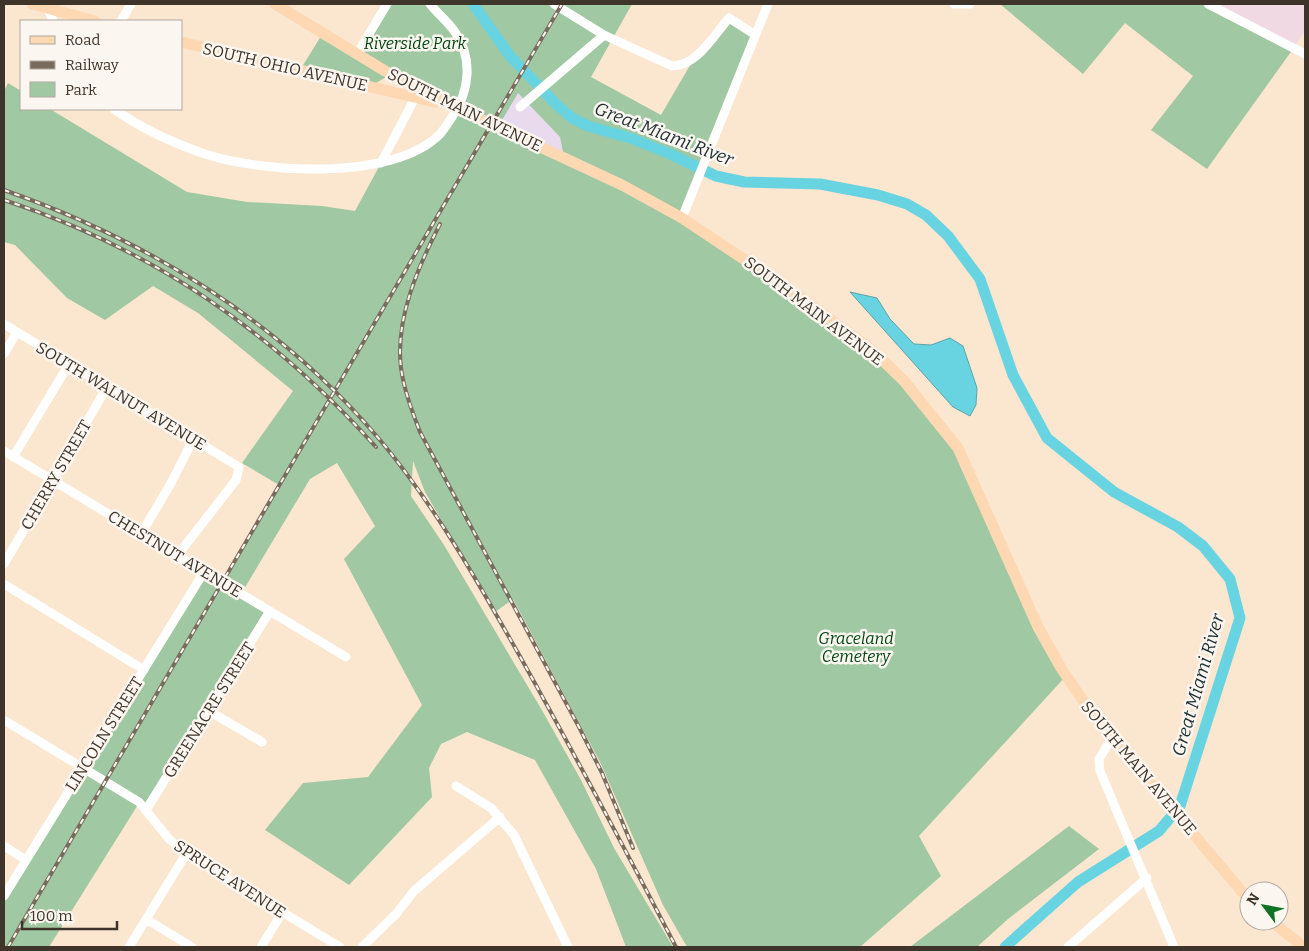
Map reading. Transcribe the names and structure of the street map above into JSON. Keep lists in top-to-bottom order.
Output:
{
  "streets": {
    "main road": ["SOUTH OHIO AVENUE", "SOUTH MAIN AVENUE"],
    "street": [
      "SOUTH WALNUT AVENUE",
      "CHERRY STREET",
      "CHESTNUT AVENUE",
      "GREENACRE STREET",
      "LINCOLN STREET",
      "SPRUCE AVENUE"
    ]
  },
  "crossings": [
    ["SOUTH OHIO AVENUE", "SOUTH MAIN AVENUE"],
    ["SOUTH WALNUT AVENUE", "CHERRY STREET"],
    ["SOUTH WALNUT AVENUE", "CHESTNUT AVENUE"],
    ["CHERRY STREET", "CHESTNUT AVENUE"],
    ["CHESTNUT AVENUE", "GREENACRE STREET"],
    ["CHESTNUT AVENUE", "LINCOLN STREET"],
    ["GREENACRE STREET", "SPRUCE AVENUE"],
    ["LINCOLN STREET", "SPRUCE AVENUE"]
  ],
  "water": ["Great Miami River"],
  "parks": ["Riverside Park", "Graceland Cemetery"],
  "legend": ["Road", "Railway", "Park"],
  "scale_bar": "100 m",
  "north": "top left"
}
